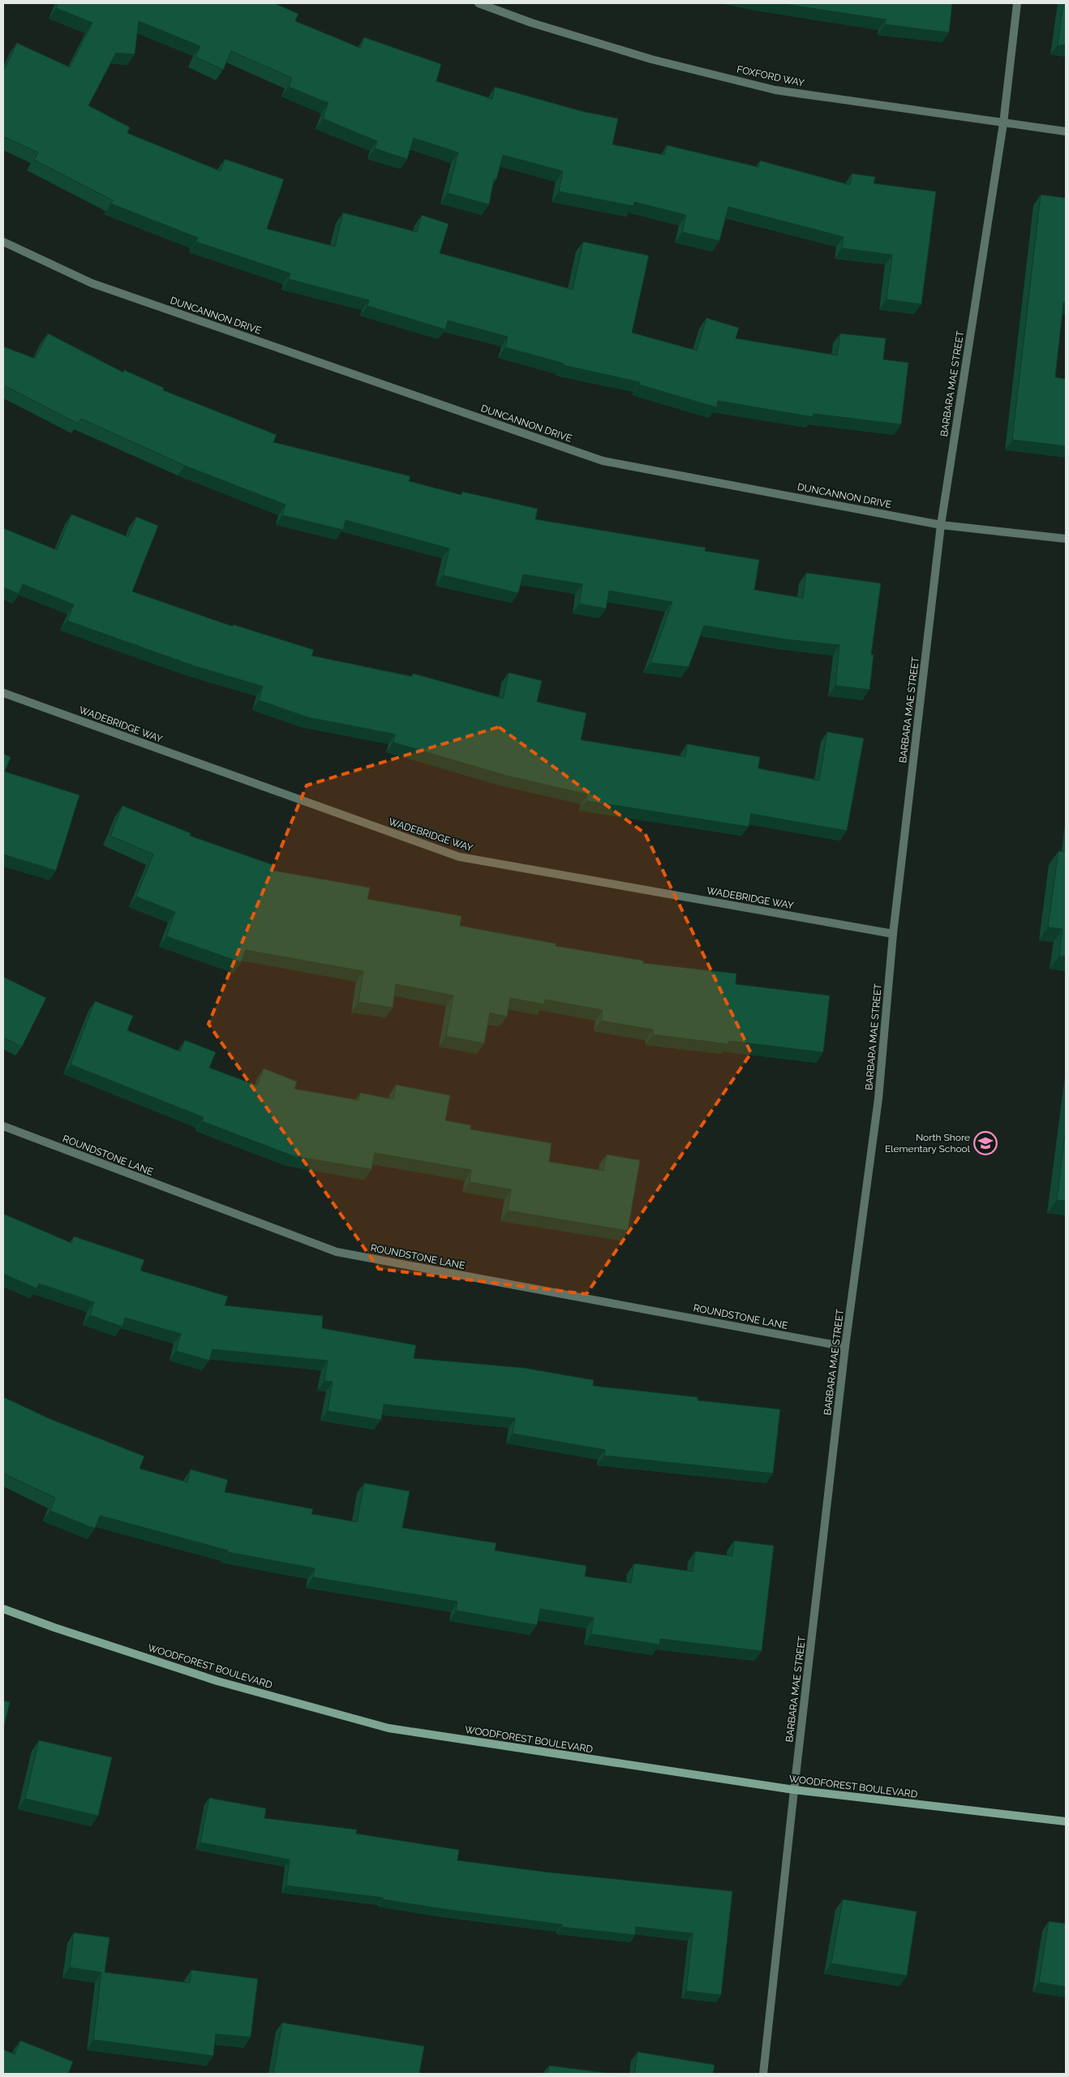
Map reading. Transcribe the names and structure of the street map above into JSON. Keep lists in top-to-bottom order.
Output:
{
  "streets": {
    "main road": ["WOODFOREST BOULEVARD"],
    "street": [
      "FOXFORD WAY",
      "DUNCANNON DRIVE",
      "BARBARA MAE STREET",
      "WADEBRIDGE WAY",
      "ROUNDSTONE LANE"
    ]
  },
  "crossings": [
    ["FOXFORD WAY", "BARBARA MAE STREET"],
    ["DUNCANNON DRIVE", "BARBARA MAE STREET"],
    ["BARBARA MAE STREET", "WADEBRIDGE WAY"],
    ["BARBARA MAE STREET", "ROUNDSTONE LANE"],
    ["BARBARA MAE STREET", "WOODFOREST BOULEVARD"]
  ],
  "places": {
    "school or university": ["North Shore Elementary School"]
  }
}
